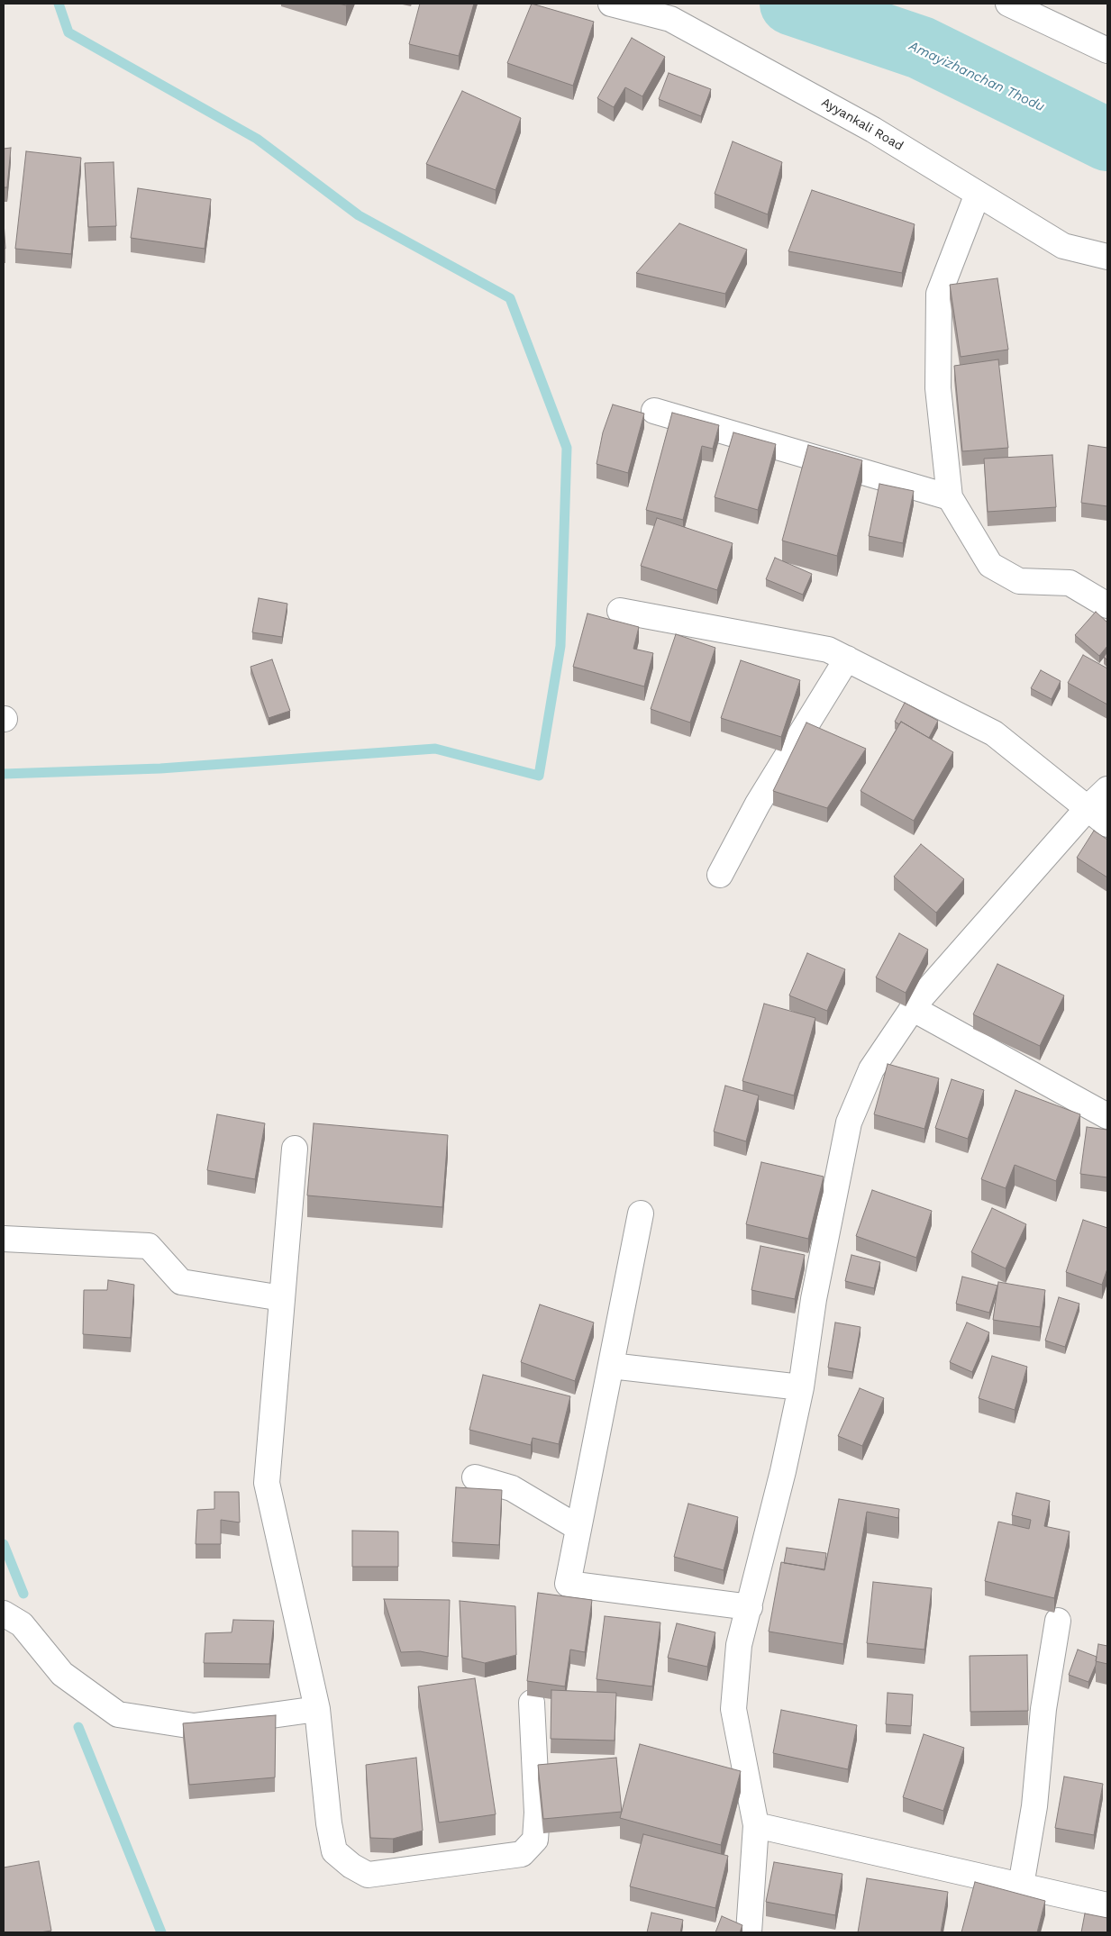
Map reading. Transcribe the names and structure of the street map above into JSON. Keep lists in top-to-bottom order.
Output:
{
  "streets": {
    "street": ["Ayyankali Road"]
  },
  "water": ["Amayizhanchan Thodu"]
}
